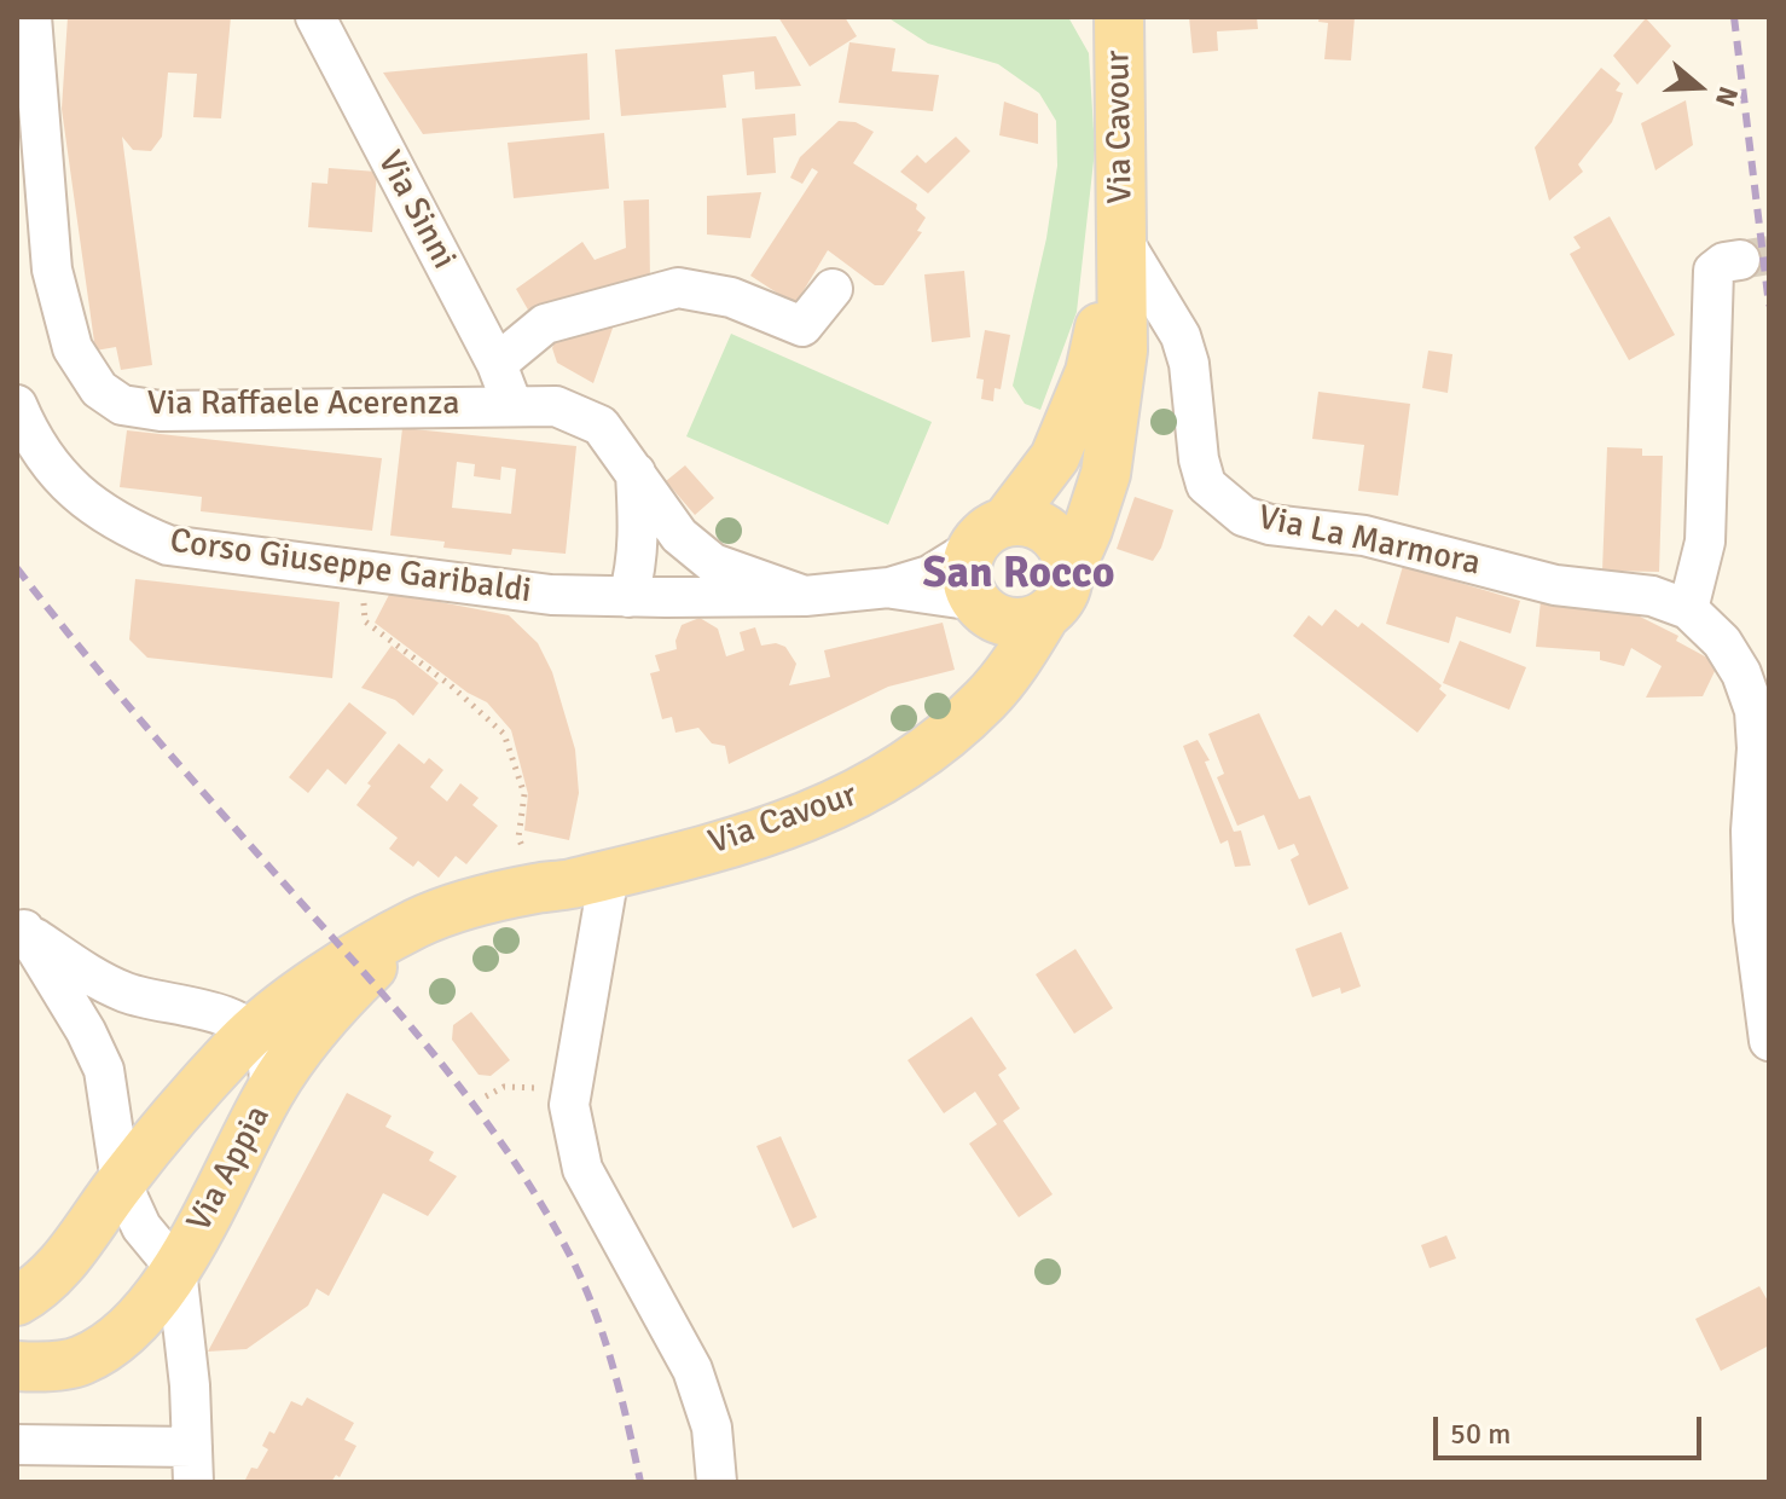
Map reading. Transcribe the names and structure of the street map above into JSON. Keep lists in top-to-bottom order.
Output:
{
  "streets": {
    "main road": ["Via Cavour", "Via Appia"],
    "street": [
      "Via Sinni",
      "Via Raffaele Acerenza",
      "Via La Marmora",
      "Corso Giuseppe Garibaldi"
    ]
  },
  "crossings": [
    ["Via Cavour", "Via Raffaele Acerenza"],
    ["Via Cavour", "Via La Marmora"],
    ["Via Cavour", "Corso Giuseppe Garibaldi"],
    ["Via Cavour", "Via Appia"],
    ["Via Sinni", "Via Raffaele Acerenza"],
    ["Via Raffaele Acerenza", "Corso Giuseppe Garibaldi"]
  ],
  "districts": ["San Rocco"],
  "scale_bar": "50 m",
  "north": "right"
}
